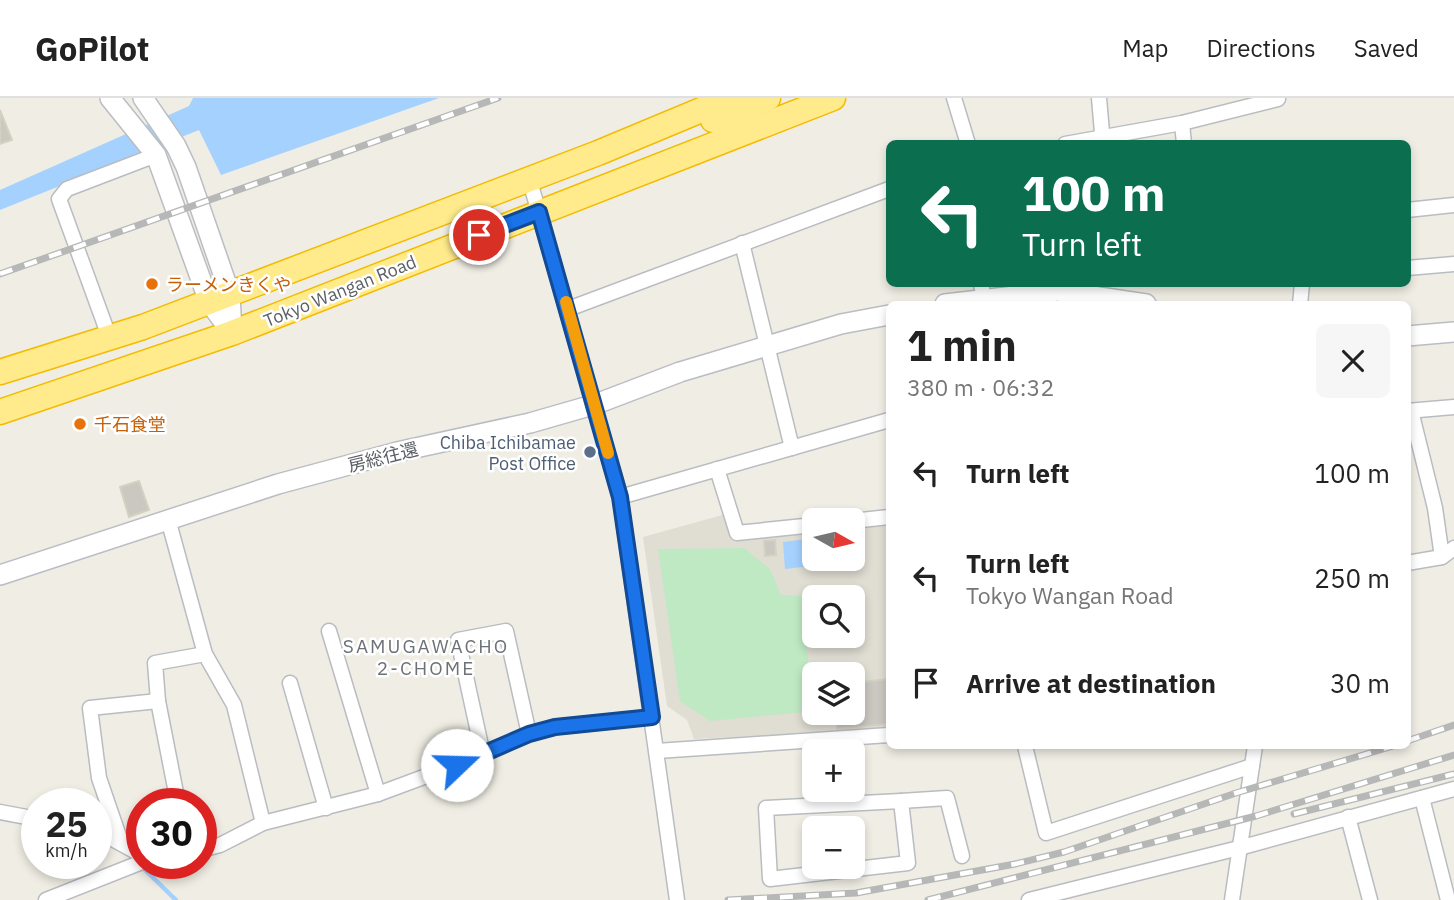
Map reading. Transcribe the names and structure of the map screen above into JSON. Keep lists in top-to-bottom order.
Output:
{
  "streets": {
    "highway": ["Tokyo Wangan Road"],
    "street": ["房総往還"]
  },
  "districts": ["SAMUGAWACHO 2-CHOME"],
  "places": ["ラーメンきくや", "千石食堂", "Chiba Ichibamae Post Office"],
  "north": "right",
  "page": {
    "header": "GoPilot",
    "nav": ["Map", "Directions", "Saved"],
    "turn": ["100 m", "Turn left"],
    "heading": ["1 min", "380 m · 06:32"],
    "list": [
      {
        "name": "Turn left",
        "value": "100 m"
      },
      {
        "name": "Turn left",
        "note": "Tokyo Wangan Road",
        "value": "250 m"
      },
      {
        "name": "Arrive at destination",
        "value": "30 m"
      }
    ],
    "map_buttons": ["+", "−"],
    "speed": "25 km/h",
    "limit": "30"
  }
}
